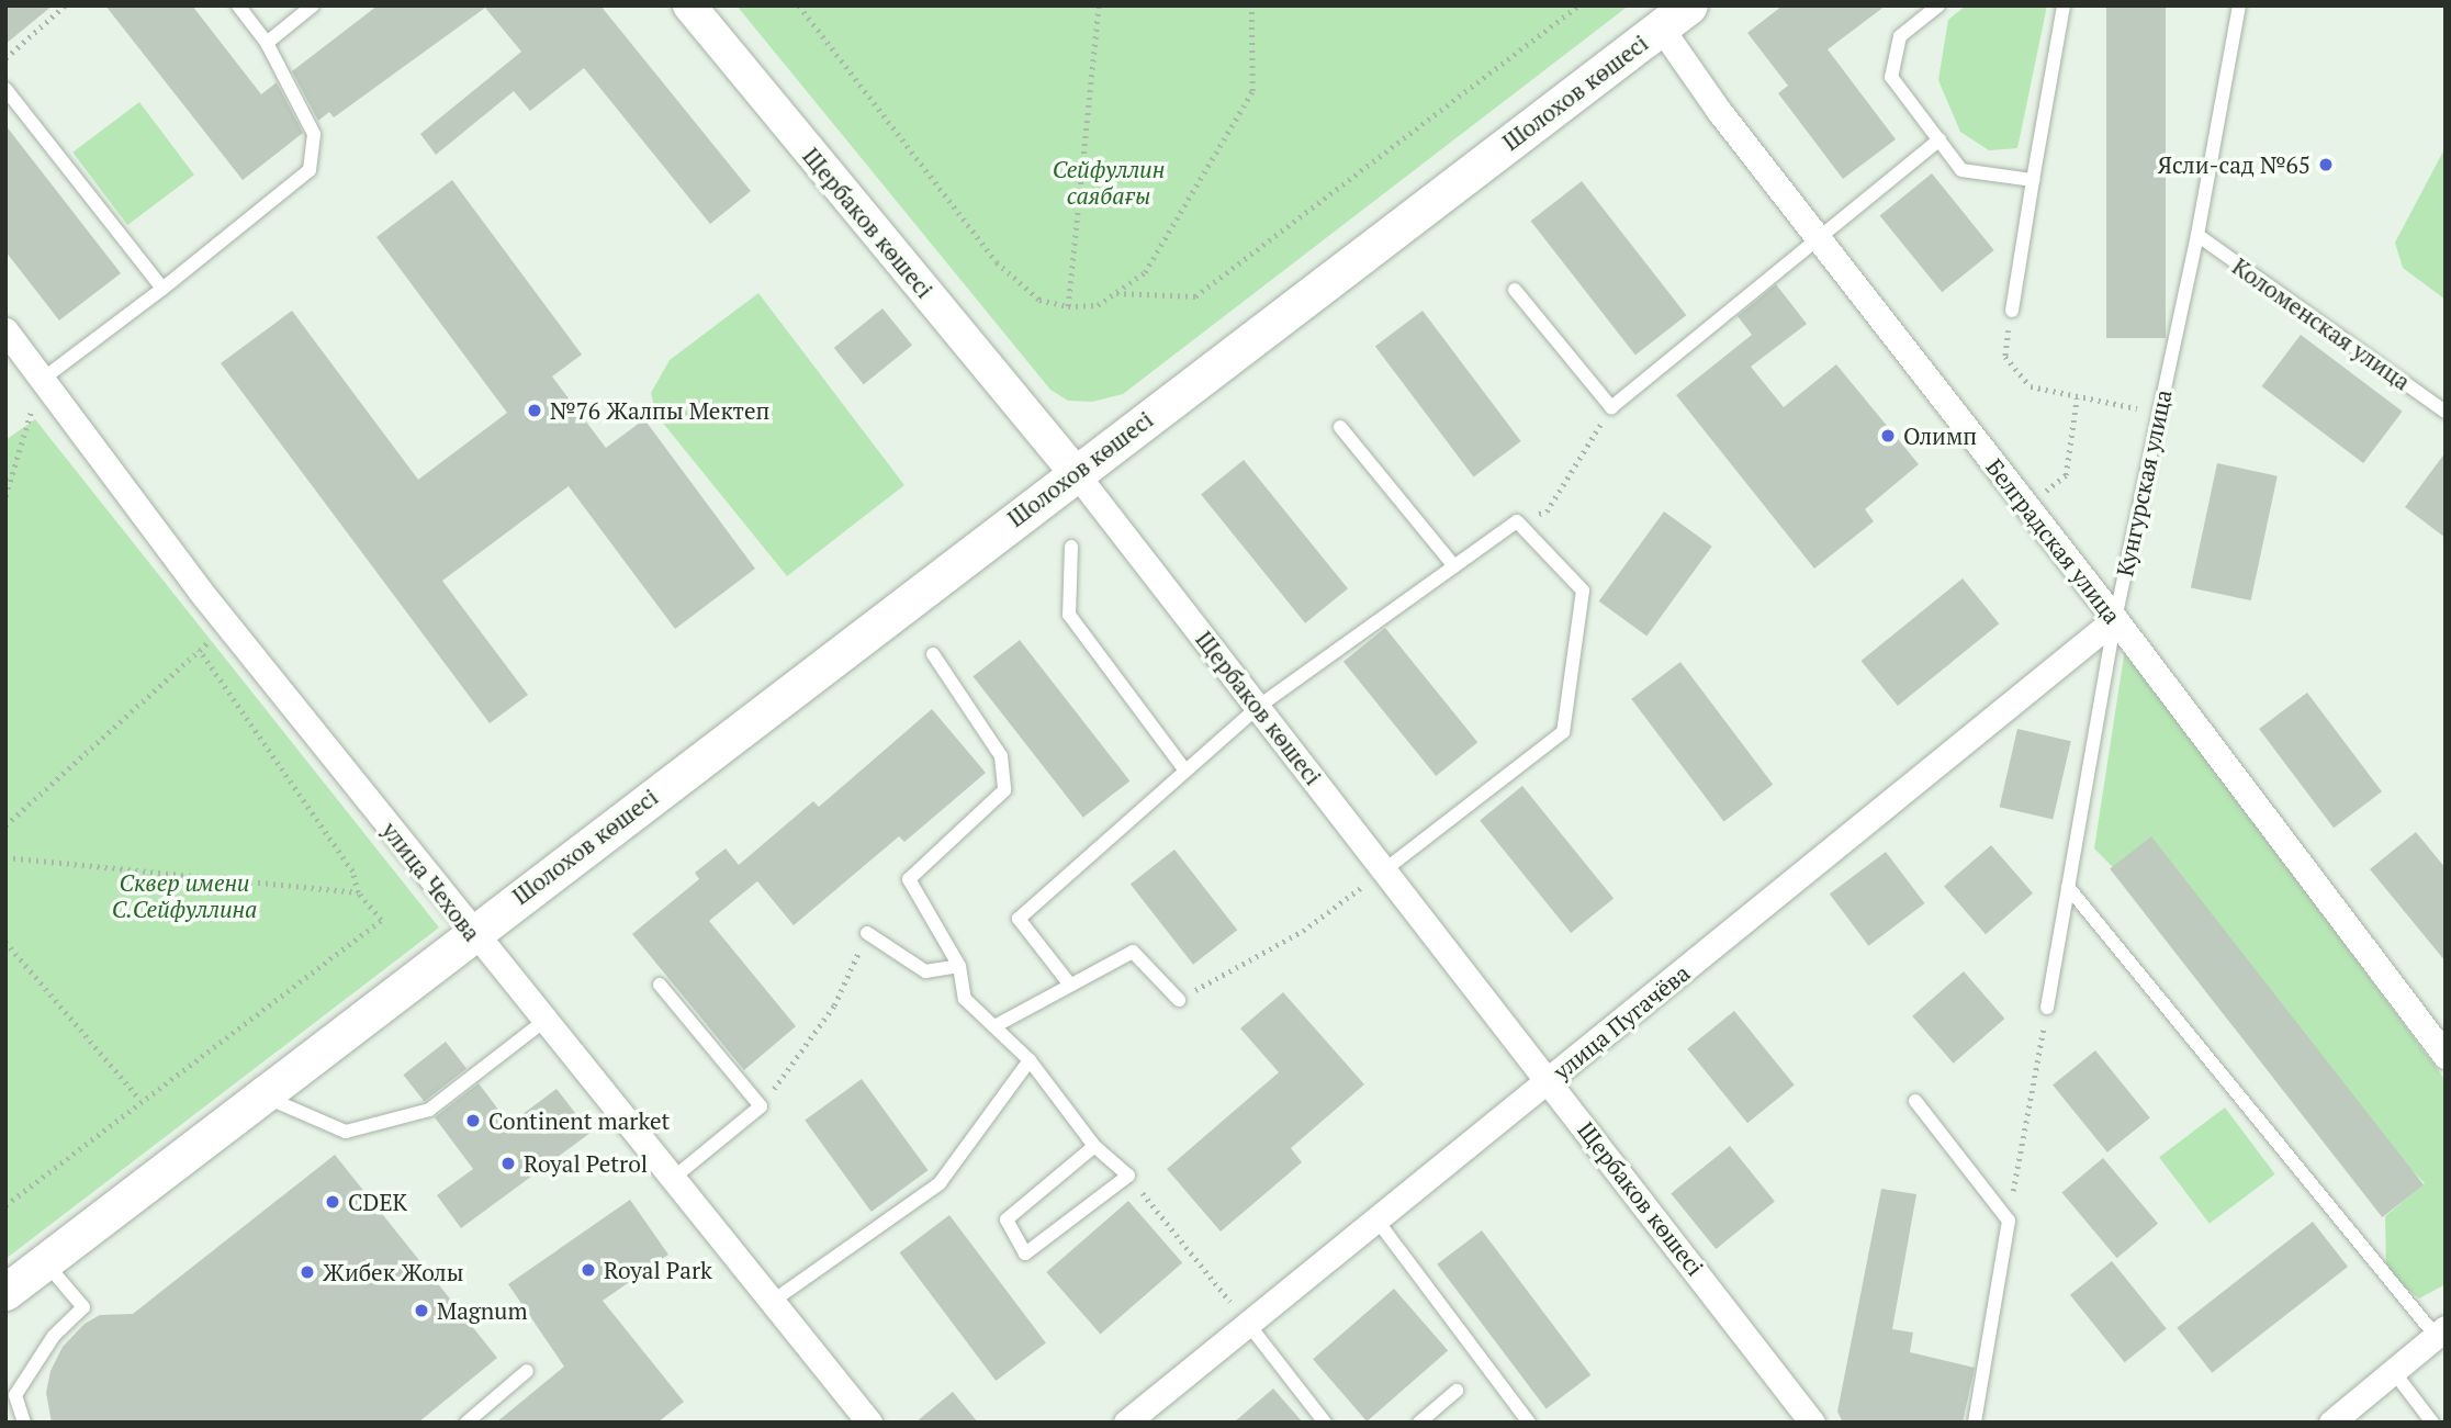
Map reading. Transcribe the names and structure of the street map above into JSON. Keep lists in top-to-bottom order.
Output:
{
  "streets": {
    "main road": ["Шолохов көшесі"],
    "street": [
      "Щербаков көшесі",
      "Белградская улица",
      "улица Чехова",
      "улица Пугачёва"
    ],
    "lane": ["Коломенская улица", "Кунгурская улица"]
  },
  "crossings": [
    ["Шолохов көшесі", "Щербаков көшесі"],
    ["Шолохов көшесі", "Белградская улица"],
    ["Шолохов көшесі", "улица Чехова"],
    ["Щербаков көшесі", "улица Пугачёва"],
    ["Коломенская улица", "Кунгурская улица"],
    ["Кунгурская улица", "Белградская улица"],
    ["Кунгурская улица", "улица Пугачёва"],
    ["Белградская улица", "улица Пугачёва"]
  ],
  "parks": ["Сейфуллин саябағы", "Сквер имени С.Сейфуллина"],
  "places": [
    "Ясли-сад №65",
    "№76 Жалпы Мектеп",
    "Олимп",
    "Continent market",
    "Royal Petrol",
    "CDEK",
    "Royal Park",
    "Жибек Жолы",
    "Magnum"
  ]
}
